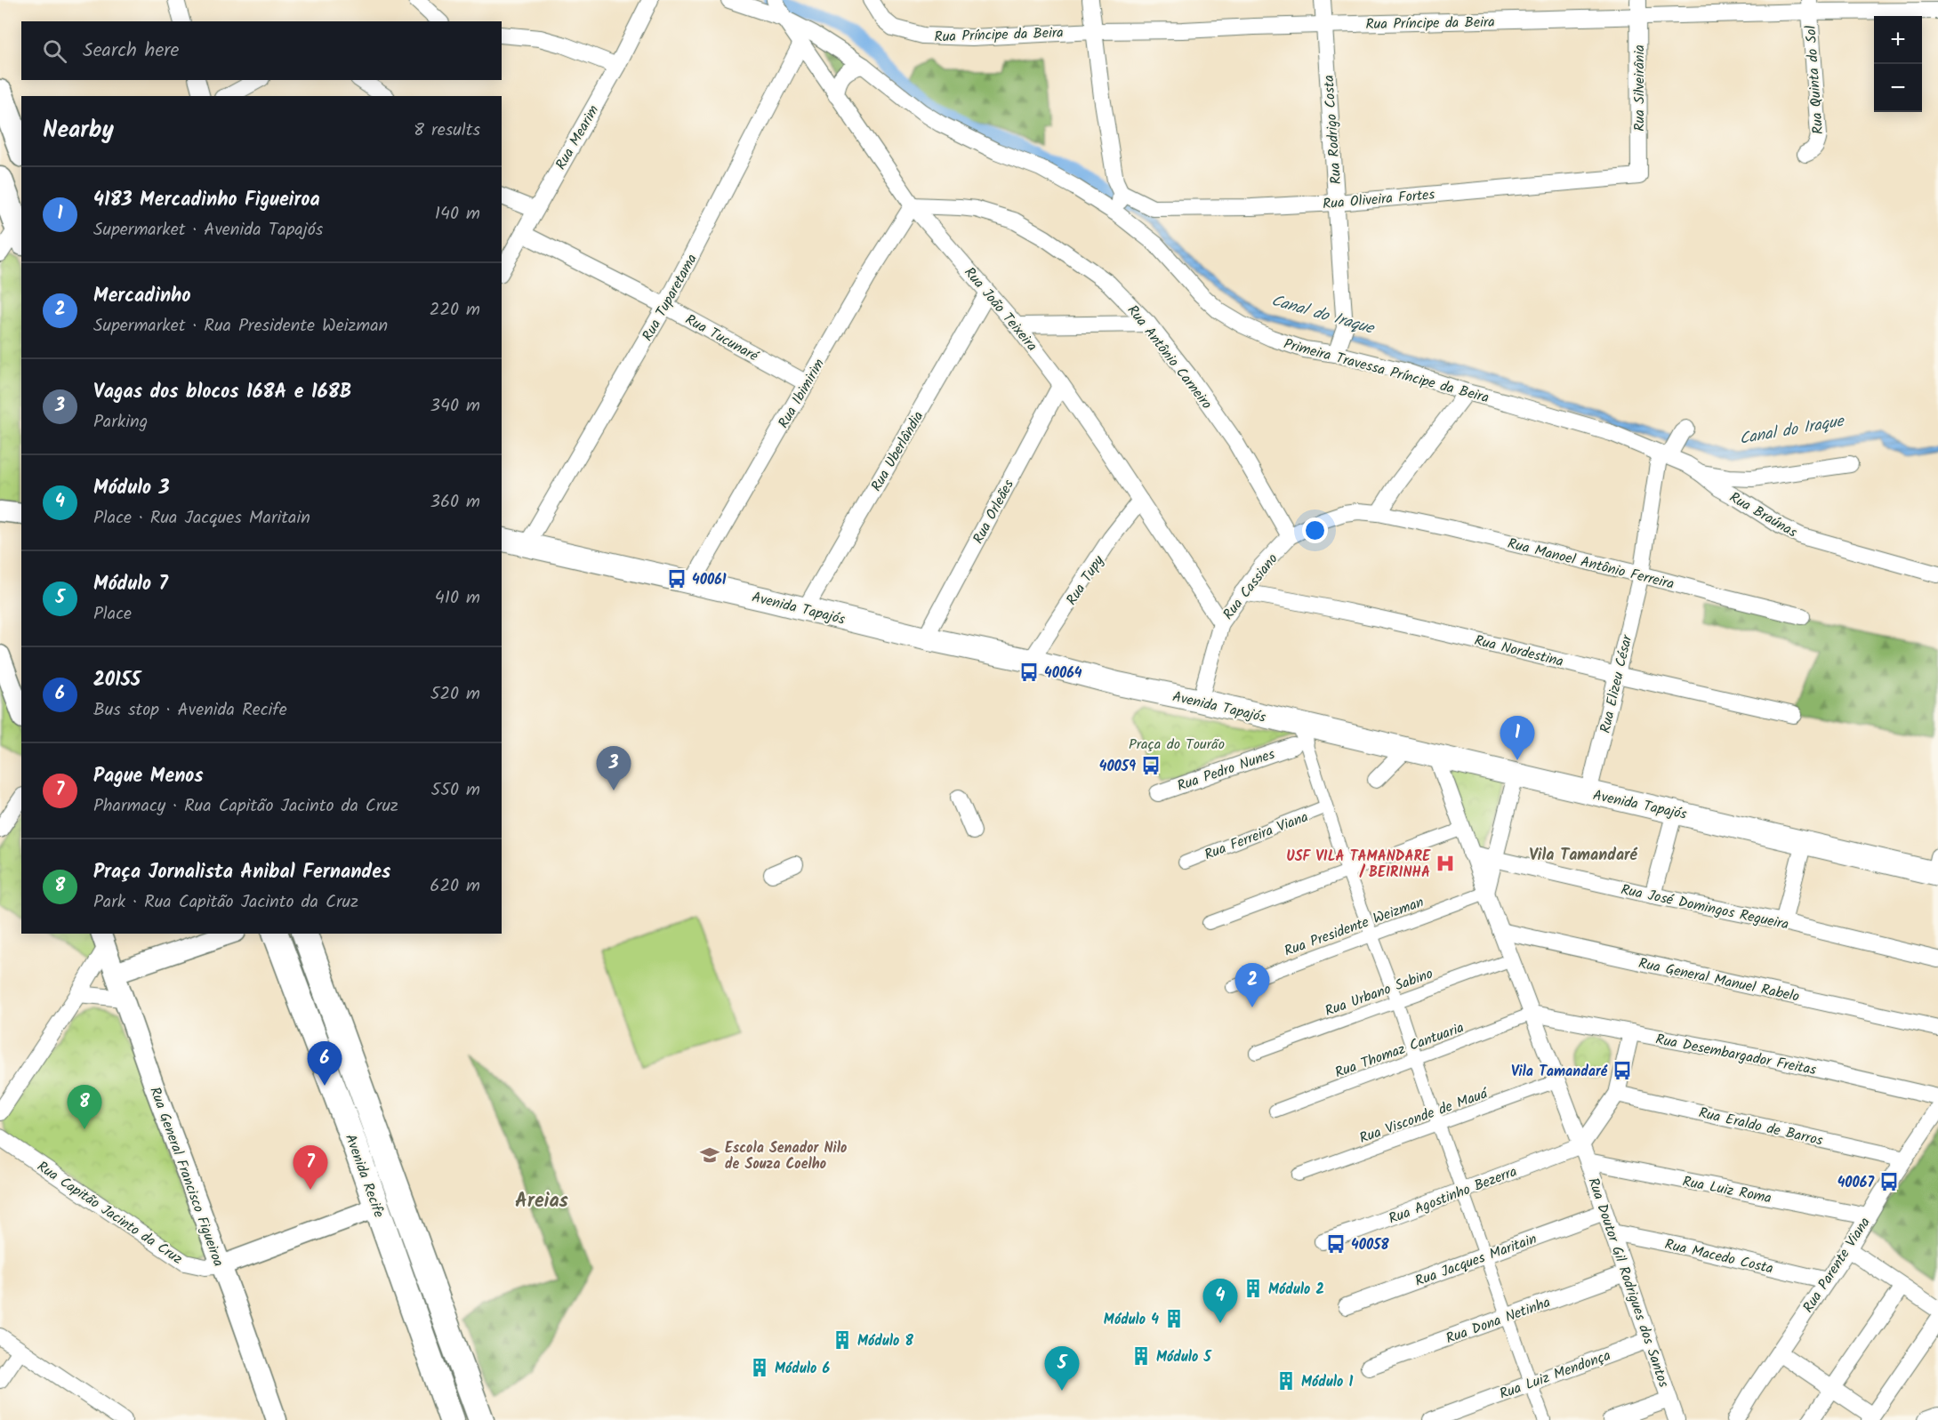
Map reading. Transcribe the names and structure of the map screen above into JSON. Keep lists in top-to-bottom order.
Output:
{
  "streets": {
    "main road": ["Avenida Tapajós", "Avenida Recife"],
    "street": [
      "Rua Príncipe da Beira",
      "Rua Quinta do Sol",
      "Rua Silveirânia",
      "Rua Rodrigo Costa",
      "Rua Mearim",
      "Rua Oliveira Fortes",
      "Rua Tuparetama",
      "Rua João Teixeira",
      "Rua Tucunaré",
      "Rua Antônio Carneiro",
      "Primeira Travessa Príncipe da Beira",
      "Rua Ibimirim",
      "Rua Uberlândia",
      "Rua Orleães",
      "Rua Braúnas",
      "Rua Manoel Antônio Ferreira",
      "Rua Tupy",
      "Rua Cassiano",
      "Rua Nordestina",
      "Rua Elizeu César",
      "Rua Pedro Nunes",
      "Rua Ferreira Viana",
      "Rua José Domingos Regueira",
      "Rua Presidente Weizman",
      "Rua General Manuel Rabelo",
      "Rua Urbano Sabino",
      "Rua Thomaz Cantuaria",
      "Rua Desembargador Freitas",
      "Rua Visconde de Mauá",
      "Rua Eraldo de Barros",
      "Rua General Francisco Figueiroa",
      "Rua Luiz Roma",
      "Rua Agostinho Bezerra",
      "Rua Capitão Jacinto da Cruz",
      "Rua Macedo Costa",
      "Rua Jacques Maritain",
      "Rua Parente Viana",
      "Rua Doutor Gil Rodrigues dos Santos",
      "Rua Dona Netinha",
      "Rua Luiz Mendonça"
    ]
  },
  "crossings": [
    ["Rua Príncipe da Beira", "Rua Quinta do Sol"],
    ["Rua Príncipe da Beira", "Rua Silveirânia"],
    ["Rua Príncipe da Beira", "Rua Rodrigo Costa"],
    ["Rua Silveirânia", "Rua Oliveira Fortes"],
    ["Rua Rodrigo Costa", "Rua Oliveira Fortes"],
    ["Rua Rodrigo Costa", "Primeira Travessa Príncipe da Beira"],
    ["Rua Mearim", "Rua Tucunaré"],
    ["Rua Tuparetama", "Rua João Teixeira"],
    ["Rua Tuparetama", "Rua Tucunaré"],
    ["Rua Tuparetama", "Avenida Tapajós"],
    ["Rua João Teixeira", "Rua Antônio Carneiro"],
    ["Rua João Teixeira", "Primeira Travessa Príncipe da Beira"],
    ["Rua João Teixeira", "Rua Ibimirim"],
    ["Rua João Teixeira", "Rua Uberlândia"],
    ["Rua João Teixeira", "Rua Orleães"],
    ["Rua João Teixeira", "Rua Tupy"],
    ["Rua João Teixeira", "Rua Cassiano"],
    ["Rua Tucunaré", "Rua Ibimirim"],
    ["Rua Antônio Carneiro", "Rua Ibimirim"],
    ["Rua Antônio Carneiro", "Rua Manoel Antônio Ferreira"],
    ["Rua Antônio Carneiro", "Rua Cassiano"],
    ["Primeira Travessa Príncipe da Beira", "Rua Braúnas"],
    ["Primeira Travessa Príncipe da Beira", "Rua Elizeu César"],
    ["Rua Ibimirim", "Avenida Tapajós"],
    ["Rua Uberlândia", "Avenida Tapajós"],
    ["Rua Orleães", "Avenida Tapajós"],
    ["Rua Braúnas", "Rua Elizeu César"],
    ["Rua Manoel Antônio Ferreira", "Rua Cassiano"],
    ["Rua Manoel Antônio Ferreira", "Rua Elizeu César"],
    ["Rua Tupy", "Avenida Tapajós"],
    ["Rua Cassiano", "Avenida Tapajós"],
    ["Rua Cassiano", "Rua Nordestina"],
    ["Avenida Tapajós", "Rua Elizeu César"],
    ["Avenida Tapajós", "Rua Pedro Nunes"],
    ["Avenida Tapajós", "Rua Doutor Gil Rodrigues dos Santos"],
    ["Rua Nordestina", "Rua Elizeu César"],
    ["Rua José Domingos Regueira", "Rua Doutor Gil Rodrigues dos Santos"],
    ["Rua Presidente Weizman", "Rua Doutor Gil Rodrigues dos Santos"],
    ["Rua General Manuel Rabelo", "Rua Doutor Gil Rodrigues dos Santos"],
    ["Rua Urbano Sabino", "Rua Doutor Gil Rodrigues dos Santos"],
    ["Rua Thomaz Cantuaria", "Rua Desembargador Freitas"],
    ["Rua Thomaz Cantuaria", "Rua Doutor Gil Rodrigues dos Santos"],
    ["Rua Desembargador Freitas", "Rua Doutor Gil Rodrigues dos Santos"],
    ["Rua Visconde de Mauá", "Rua Doutor Gil Rodrigues dos Santos"],
    ["Rua Eraldo de Barros", "Rua Parente Viana"],
    ["Avenida Recife", "Rua Capitão Jacinto da Cruz"],
    ["Rua General Francisco Figueiroa", "Rua Capitão Jacinto da Cruz"],
    ["Rua Luiz Roma", "Rua Parente Viana"],
    ["Rua Luiz Roma", "Rua Doutor Gil Rodrigues dos Santos"],
    ["Rua Agostinho Bezerra", "Rua Doutor Gil Rodrigues dos Santos"],
    ["Rua Macedo Costa", "Rua Parente Viana"],
    ["Rua Macedo Costa", "Rua Doutor Gil Rodrigues dos Santos"],
    ["Rua Jacques Maritain", "Rua Doutor Gil Rodrigues dos Santos"],
    ["Rua Doutor Gil Rodrigues dos Santos", "Rua Dona Netinha"],
    ["Rua Doutor Gil Rodrigues dos Santos", "Rua Luiz Mendonça"]
  ],
  "districts": ["Vila Tamandaré", "Areias"],
  "water": ["Canal do Iraque"],
  "parks": ["Praça do Tourão"],
  "places": {
    "bus stop": [
      "40061",
      "40064",
      "40059",
      "Vila Tamandaré",
      "40067",
      "40058"
    ],
    "hospital": ["USF VILA TAMANDARE / BEIRINHA"],
    "school or university": ["Escola Senador Nilo de Souza Coelho"],
    "building": [
      "Módulo 2",
      "Módulo 4",
      "Módulo 8",
      "Módulo 5",
      "Módulo 6",
      "Módulo 1"
    ]
  },
  "page": {
    "map_buttons": ["+", "−"],
    "search": "Search here",
    "heading": ["Nearby", "8 results"],
    "list": [
      {
        "mark": "1",
        "name": "4183 Mercadinho Figueiroa",
        "note": "Supermarket · Avenida Tapajós",
        "value": "140 m"
      },
      {
        "mark": "2",
        "name": "Mercadinho",
        "note": "Supermarket · Rua Presidente Weizman",
        "value": "220 m"
      },
      {
        "mark": "3",
        "name": "Vagas dos blocos 168A e 168B",
        "note": "Parking",
        "value": "340 m"
      },
      {
        "mark": "4",
        "name": "Módulo 3",
        "note": "Place · Rua Jacques Maritain",
        "value": "360 m"
      },
      {
        "mark": "5",
        "name": "Módulo 7",
        "note": "Place",
        "value": "410 m"
      },
      {
        "mark": "6",
        "name": "20155",
        "note": "Bus stop · Avenida Recife",
        "value": "520 m"
      },
      {
        "mark": "7",
        "name": "Pague Menos",
        "note": "Pharmacy · Rua Capitão Jacinto da Cruz",
        "value": "550 m"
      },
      {
        "mark": "8",
        "name": "Praça Jornalista Anibal Fernandes",
        "note": "Park · Rua Capitão Jacinto da Cruz",
        "value": "620 m"
      }
    ],
    "pins": [
      "1",
      "3",
      "2",
      "6",
      "8",
      "7",
      "4",
      "5"
    ]
  }
}
